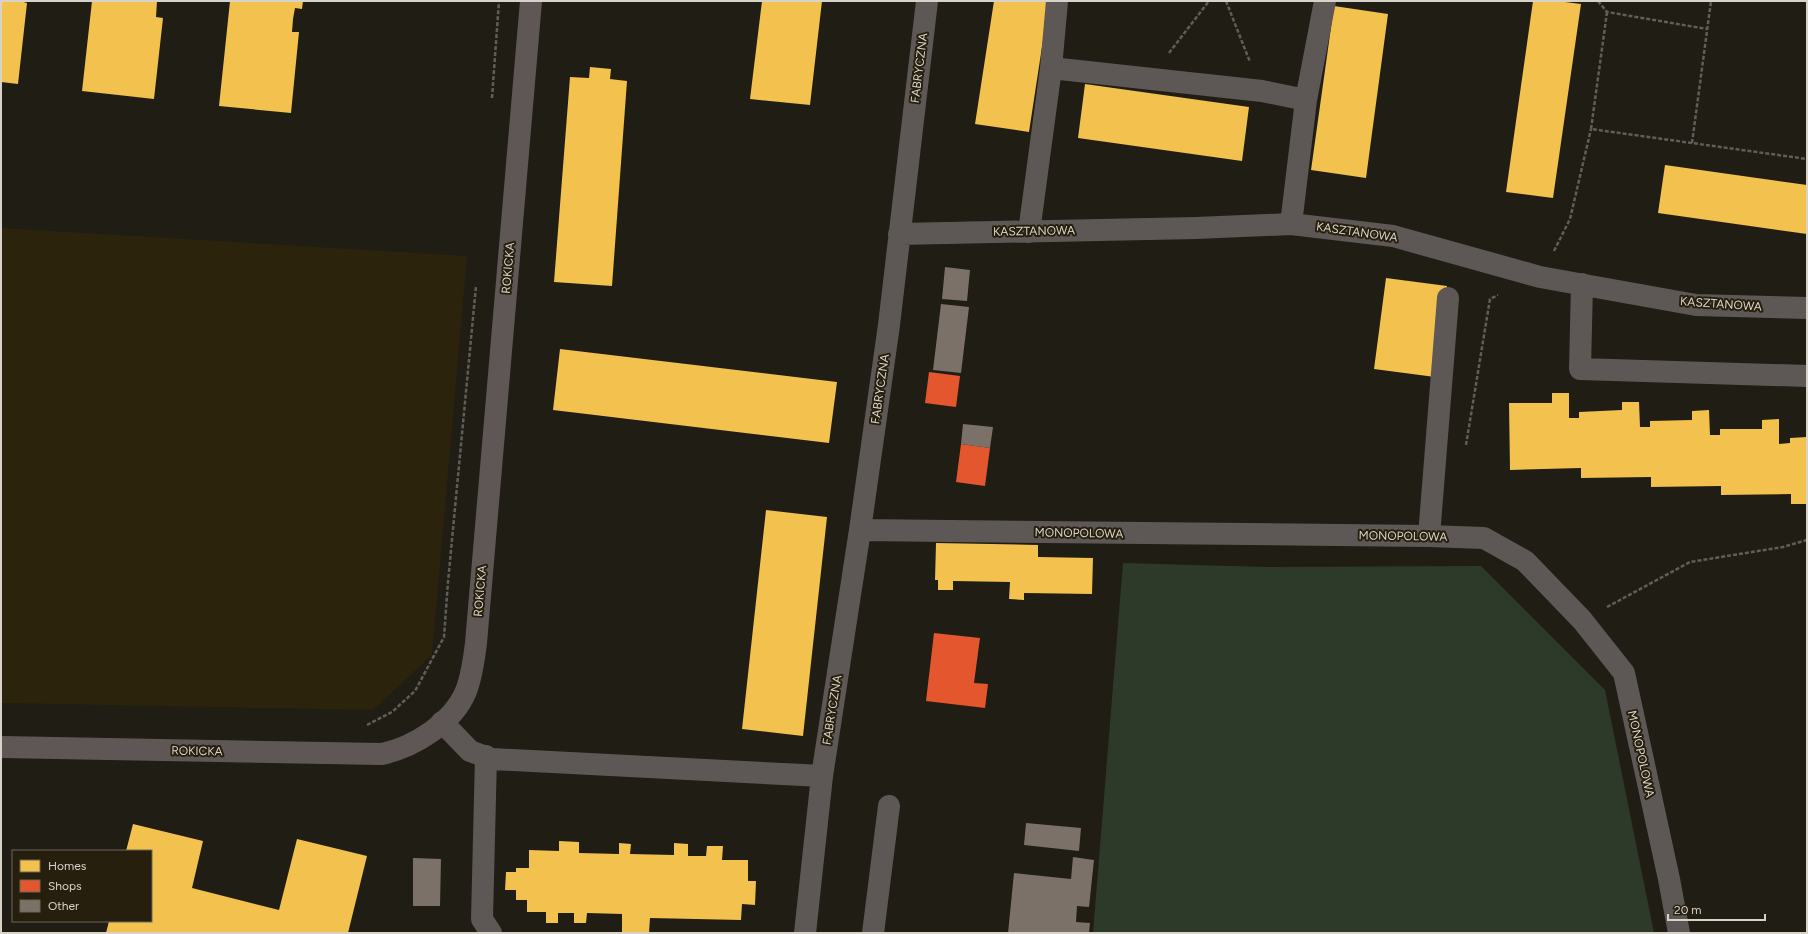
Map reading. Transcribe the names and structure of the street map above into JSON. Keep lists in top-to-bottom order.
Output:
{
  "streets": {
    "main road": ["ROKICKA"],
    "street": ["FABRYCZNA", "KASZTANOWA", "MONOPOLOWA"]
  },
  "crossings": [
    ["FABRYCZNA", "KASZTANOWA"],
    ["FABRYCZNA", "MONOPOLOWA"]
  ],
  "legend": ["Homes", "Shops", "Other"],
  "scale_bar": "20 m"
}
